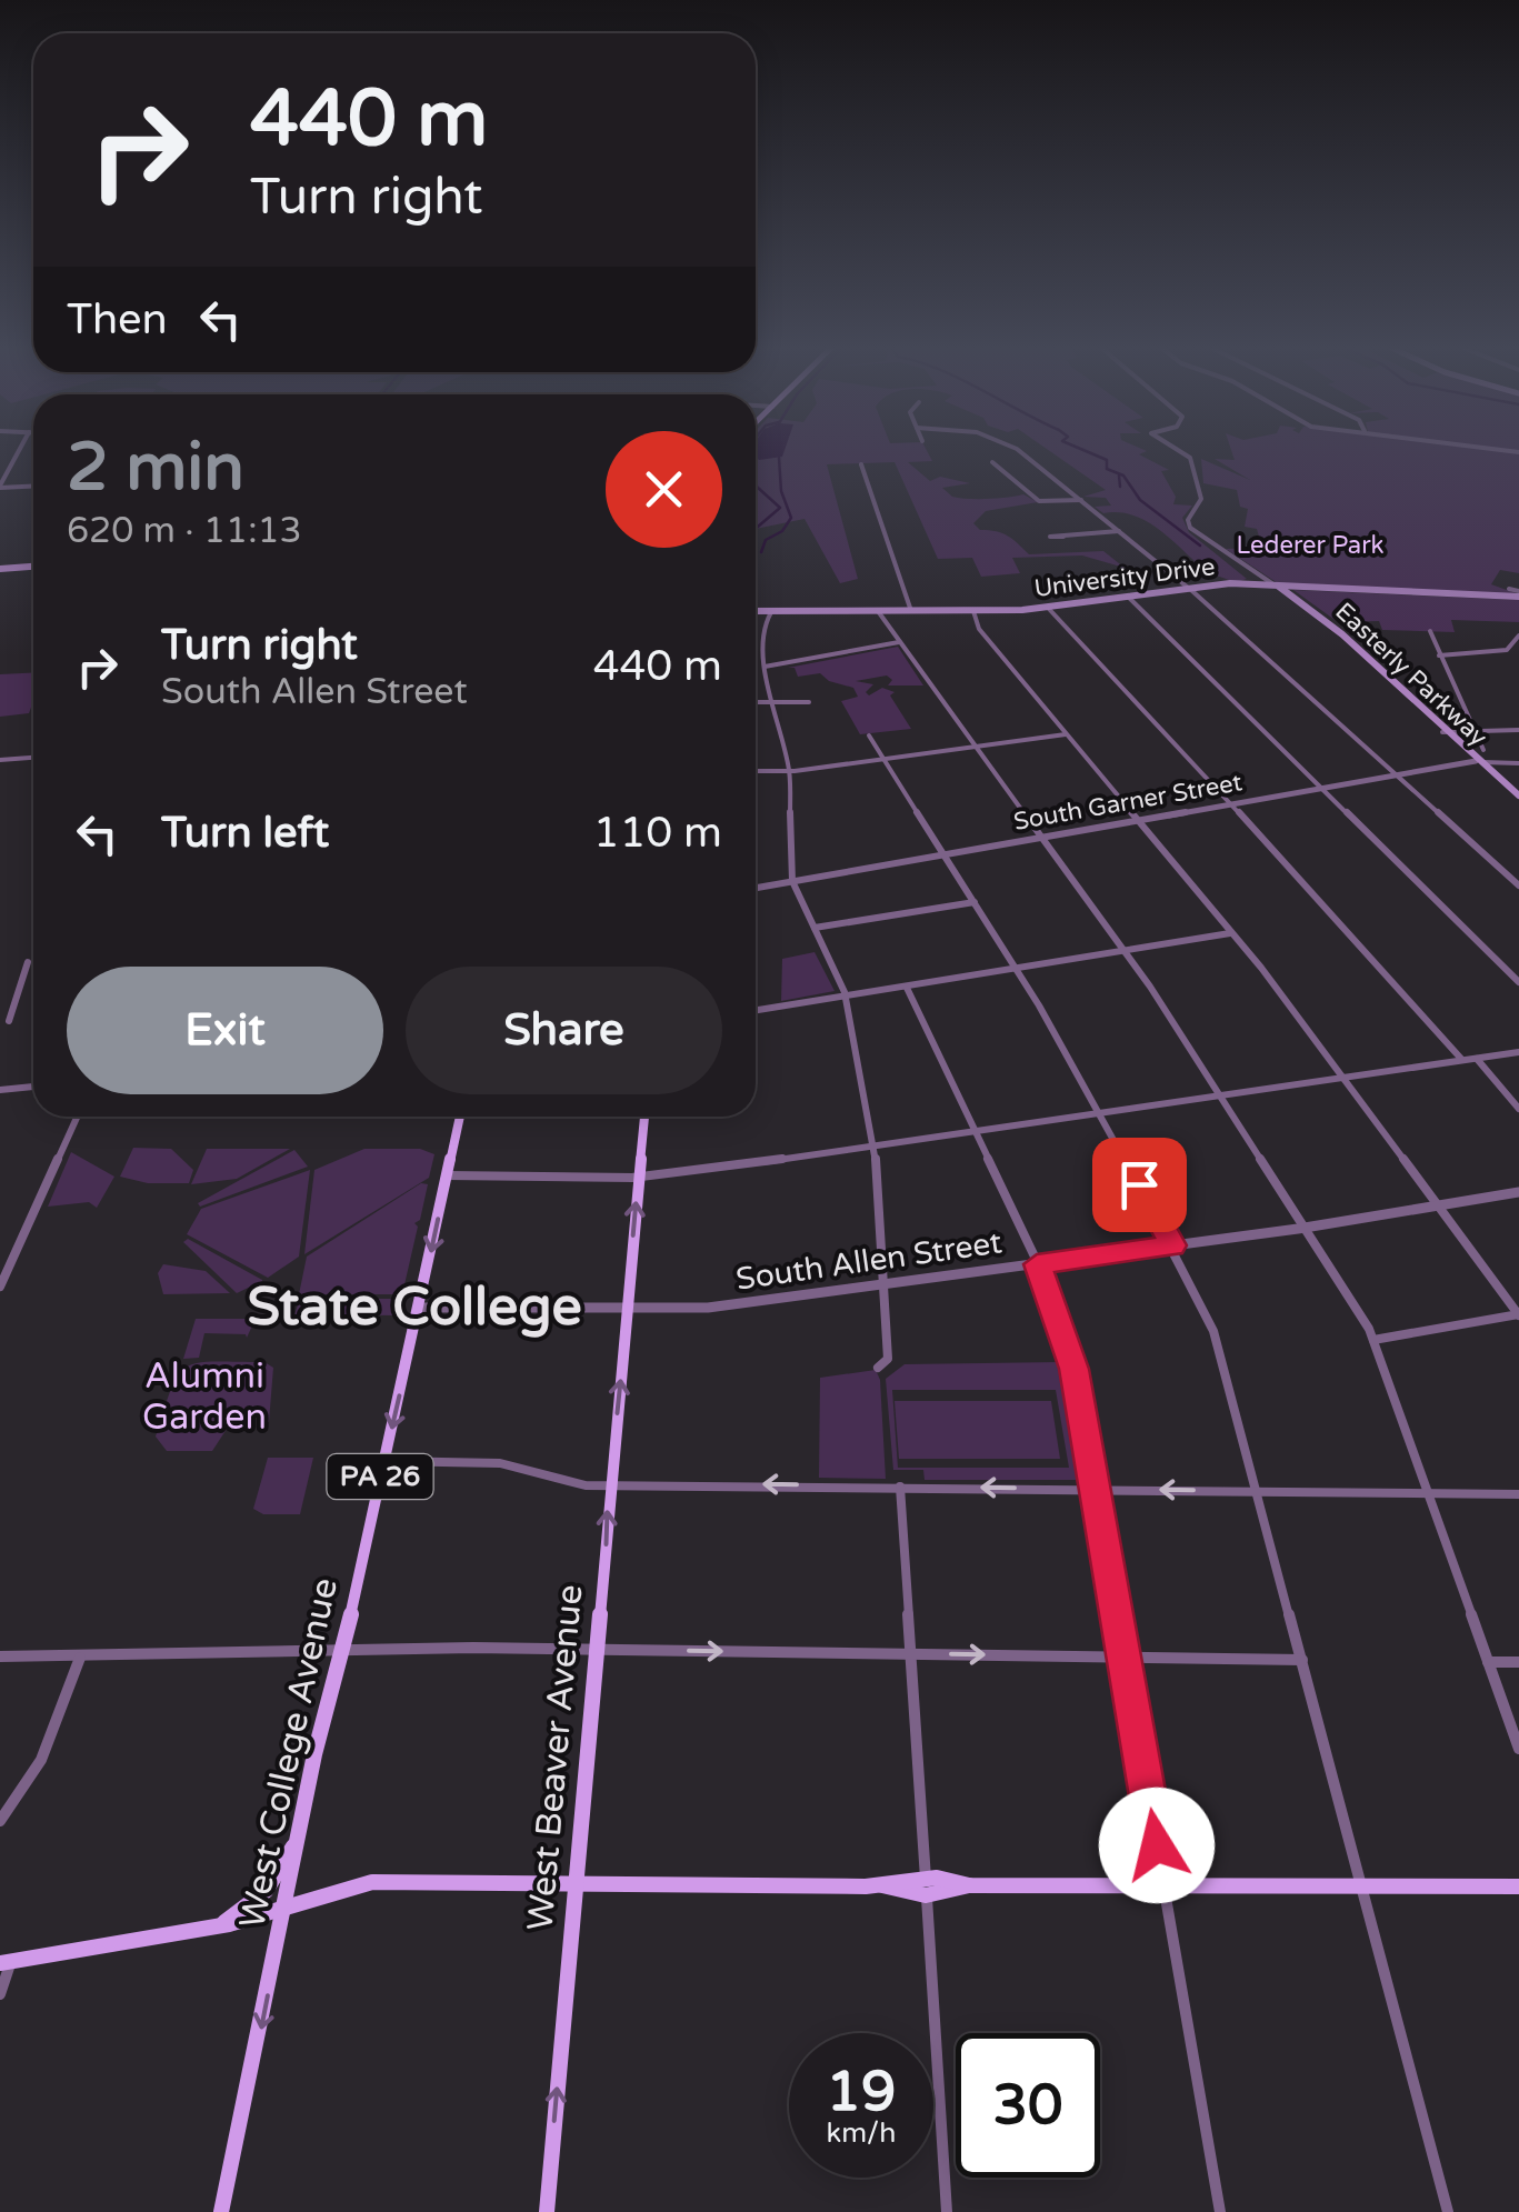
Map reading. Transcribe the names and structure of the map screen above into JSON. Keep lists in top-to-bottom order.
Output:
{
  "streets": {
    "main road": [
      "University Drive",
      "Easterly Parkway",
      "PA 26",
      "West College Avenue",
      "West Beaver Avenue"
    ],
    "street": ["South Garner Street", "South Allen Street"]
  },
  "crossings": [
    ["University Drive", "Easterly Parkway"],
    ["Easterly Parkway", "South Garner Street"],
    ["South Allen Street", "PA 26"],
    ["South Allen Street", "West College Avenue"],
    ["South Allen Street", "West Beaver Avenue"],
    ["PA 26", "West College Avenue"]
  ],
  "one_way": ["West College Avenue", "West Beaver Avenue"],
  "districts": ["State College"],
  "parks": ["Lederer Park", "Alumni Garden"],
  "page": {
    "turn": ["440 m", "Turn right"],
    "then": "Then",
    "heading": ["2 min", "620 m · 11:13"],
    "list": [
      {
        "name": "Turn right",
        "note": "South Allen Street",
        "value": "440 m"
      },
      {
        "name": "Turn left",
        "value": "110 m"
      }
    ],
    "buttons": ["Exit", "Share"],
    "speed": "19 km/h",
    "limit": "30"
  }
}
